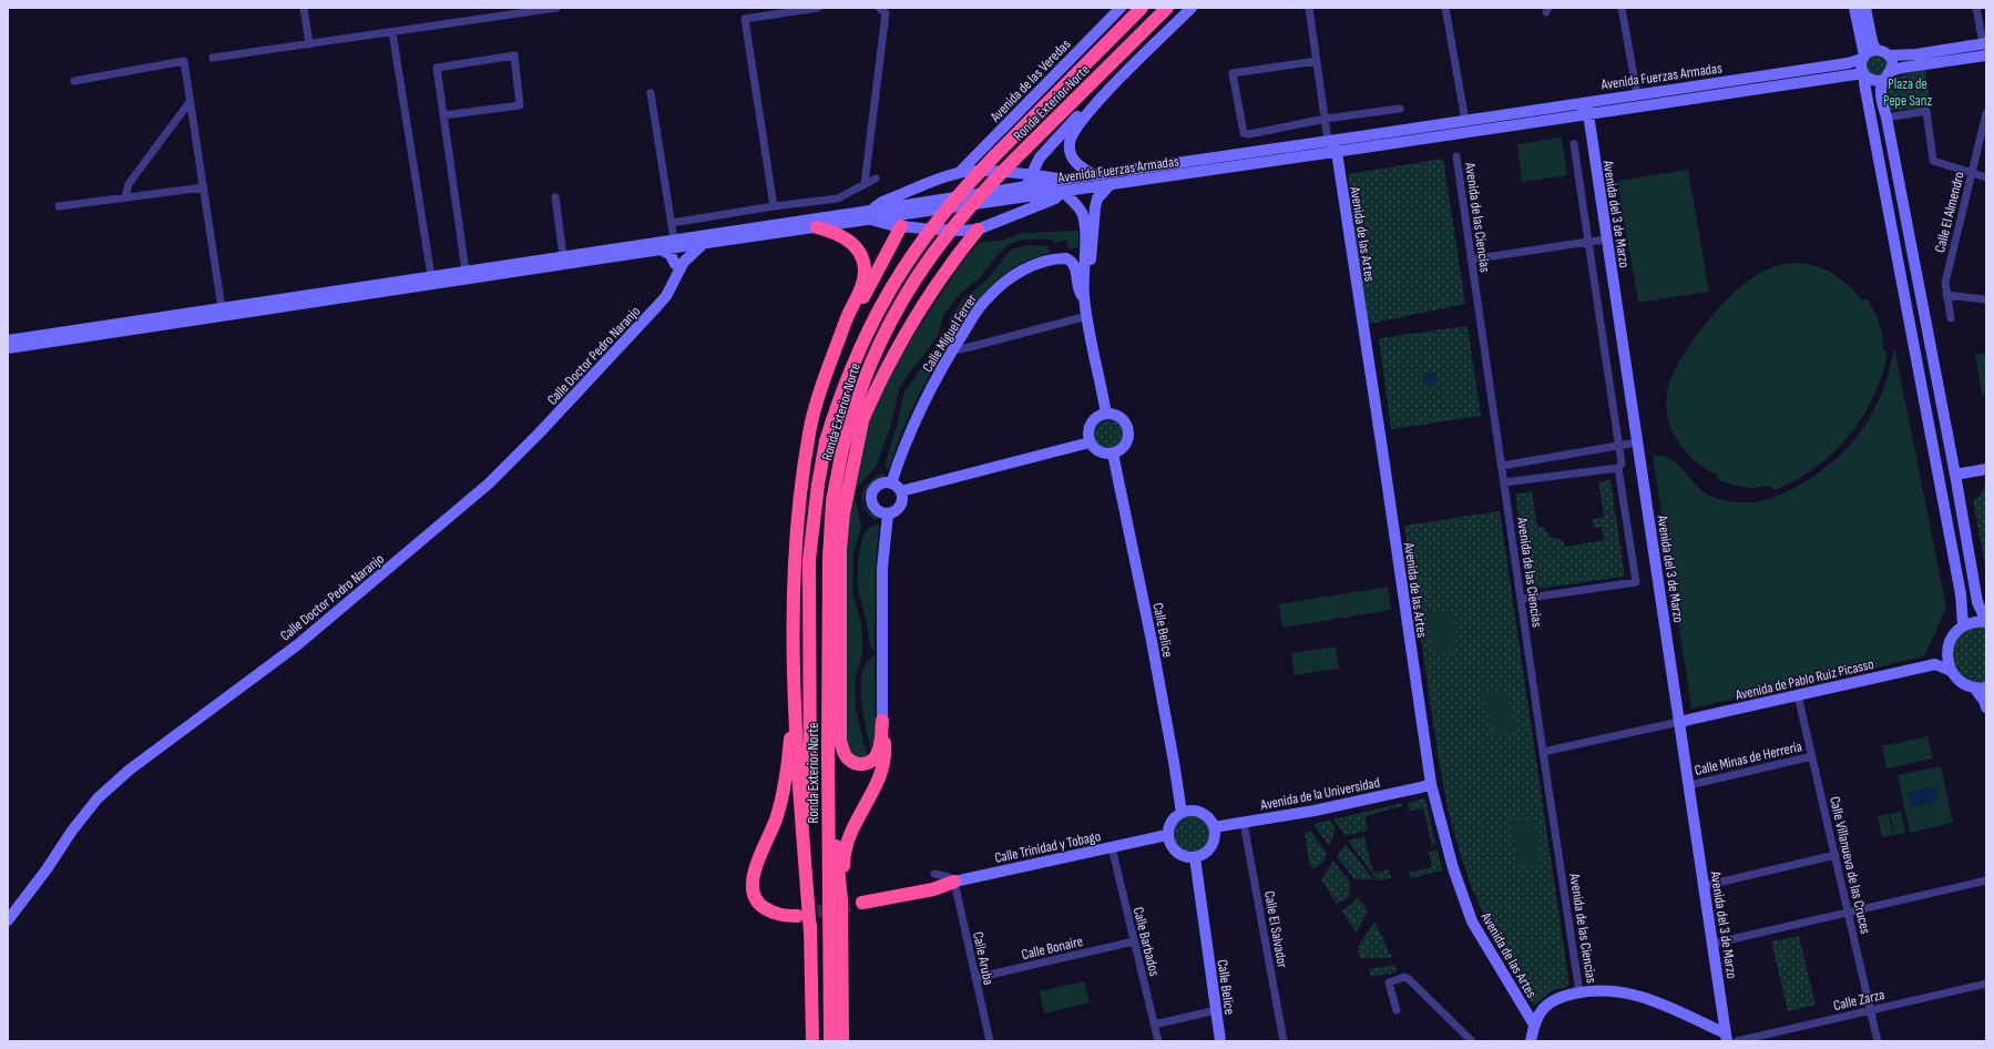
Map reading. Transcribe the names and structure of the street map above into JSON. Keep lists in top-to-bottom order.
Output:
{
  "streets": {
    "highway": ["Ronda Exterior Norte"],
    "street": [
      "Avenida Fuerzas Armadas",
      "Avenida de las Veredas",
      "Calle El Almendro",
      "Avenida del 3 de Marzo",
      "Avenida de las Ciencias",
      "Avenida de las Artes",
      "Calle Miguel Ferrer",
      "Calle Doctor Pedro Naranjo",
      "Calle Belice",
      "Avenida de Pablo Ruiz Picasso",
      "Calle Minas de Herrería",
      "Avenida de la Universidad",
      "Calle Trinidad y Tobago",
      "Calle Villanueva de las Cruces",
      "Calle El Salvador",
      "Calle Barbados",
      "Calle Bonaire",
      "Calle Aruba",
      "Calle Zarza"
    ]
  },
  "crossings": [
    ["Avenida Fuerzas Armadas", "Avenida del 3 de Marzo"],
    ["Avenida Fuerzas Armadas", "Avenida de las Artes"],
    ["Avenida del 3 de Marzo", "Avenida de Pablo Ruiz Picasso"],
    ["Avenida del 3 de Marzo", "Calle Minas de Herrería"],
    ["Avenida de las Artes", "Avenida de la Universidad"],
    ["Calle Belice", "Avenida de la Universidad"],
    ["Calle Belice", "Calle Trinidad y Tobago"],
    ["Avenida de Pablo Ruiz Picasso", "Calle Villanueva de las Cruces"],
    ["Calle Minas de Herrería", "Calle Villanueva de las Cruces"],
    ["Avenida de la Universidad", "Calle Trinidad y Tobago"],
    ["Avenida de la Universidad", "Calle El Salvador"],
    ["Calle Trinidad y Tobago", "Calle Barbados"],
    ["Calle Trinidad y Tobago", "Calle Aruba"],
    ["Calle Villanueva de las Cruces", "Calle Zarza"],
    ["Calle Barbados", "Calle Bonaire"],
    ["Calle Bonaire", "Calle Aruba"]
  ],
  "parks": ["Plaza de Pepe Sanz"]
}
